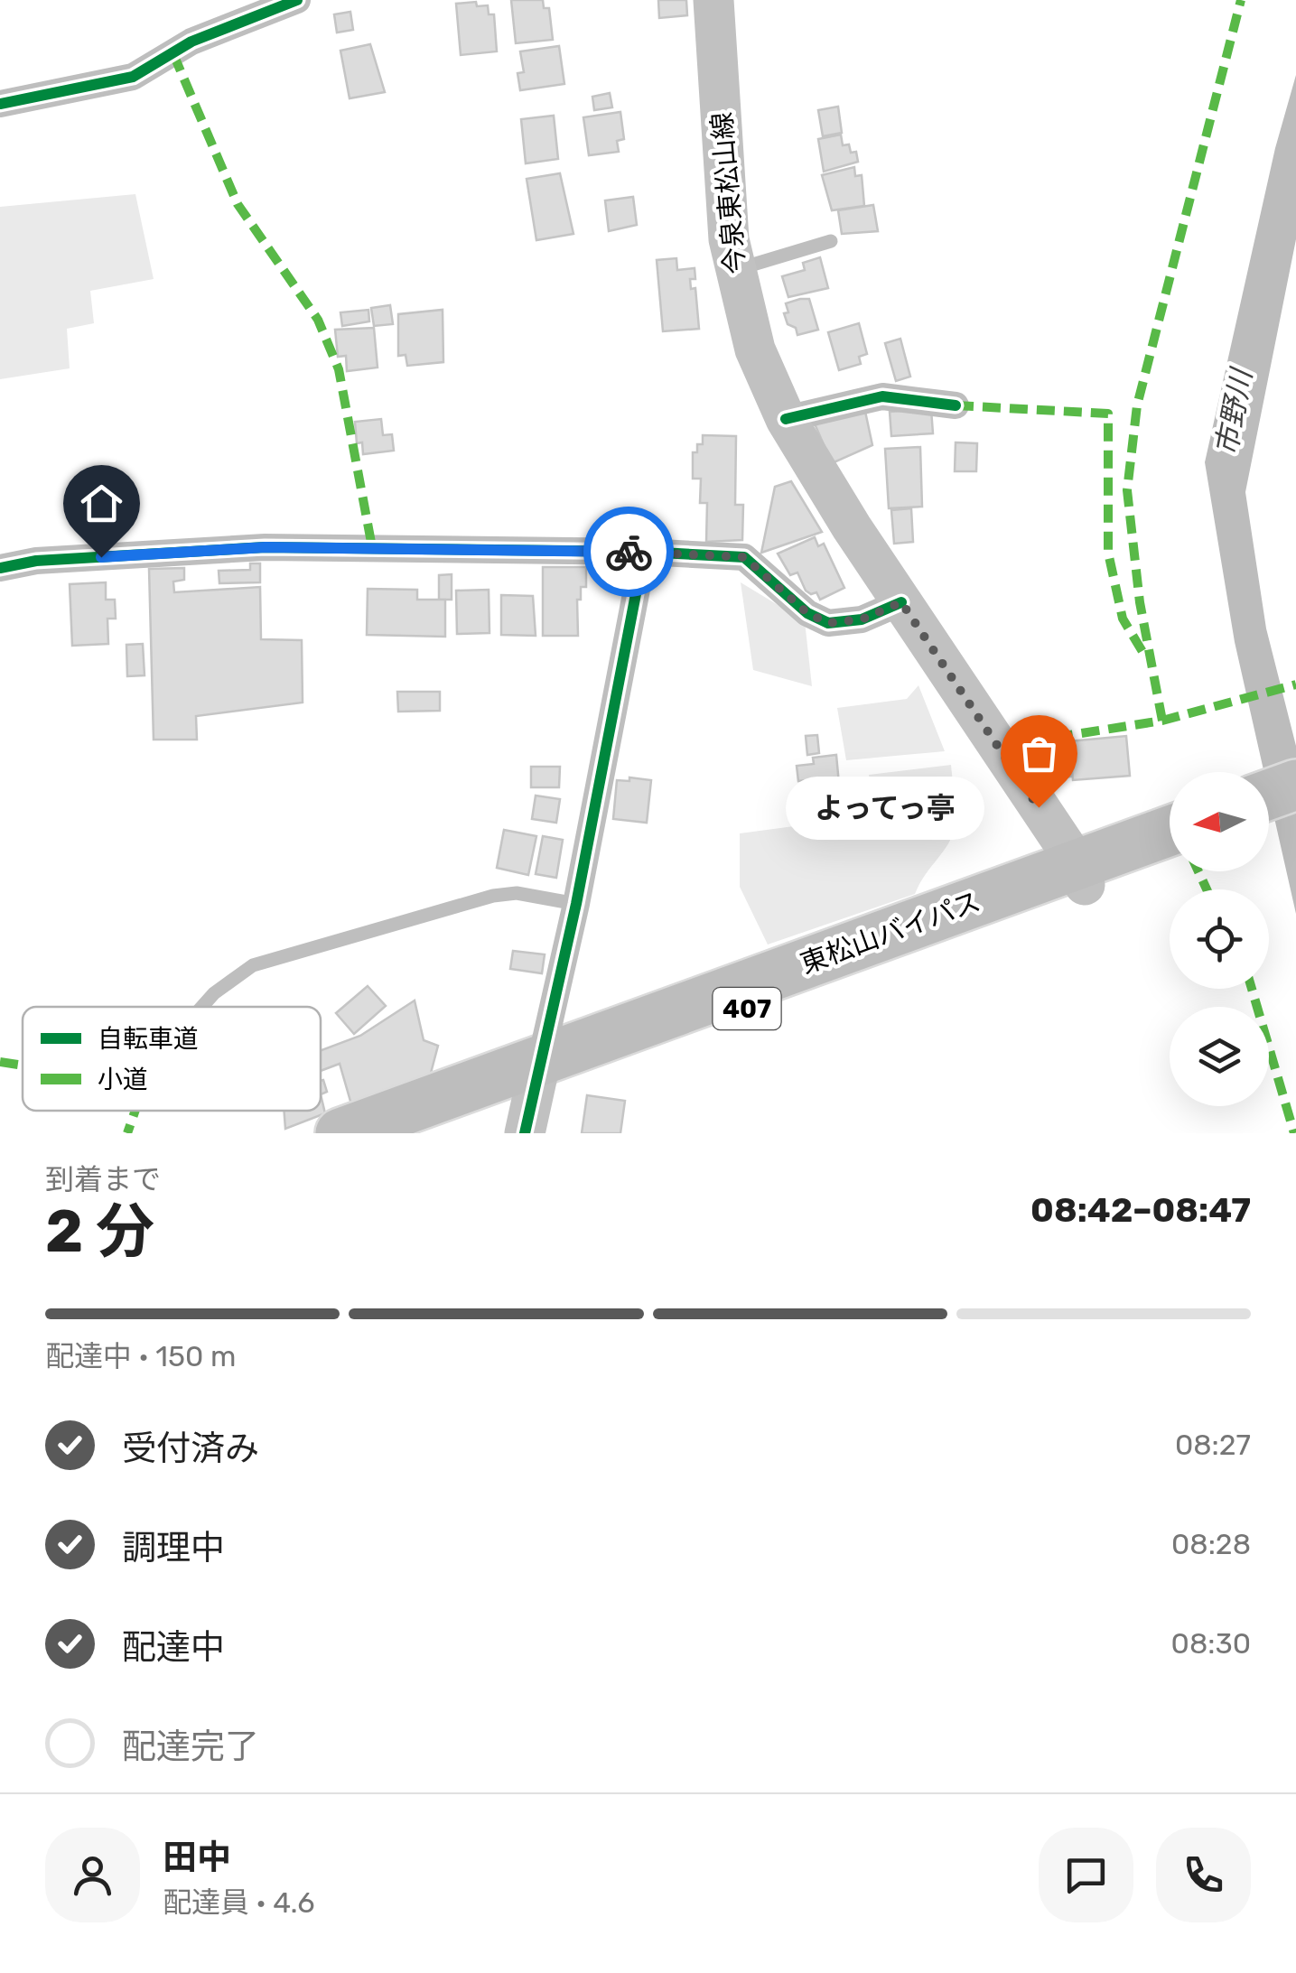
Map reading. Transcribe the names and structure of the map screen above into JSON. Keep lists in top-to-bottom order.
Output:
{
  "streets": {
    "highway": ["東松山バイパス", "407"],
    "main road": ["今泉東松山線"]
  },
  "crossings": [
    ["今泉東松山線", "東松山バイパス"]
  ],
  "water": ["市野川"],
  "places": ["よってっ亭"],
  "legend": ["自転車道", "小道"],
  "north": "left",
  "page": {
    "bubble": "よってっ亭",
    "heading": ["2 分", "到着まで", "08:42–08:47"],
    "panel": ["田中", "配達員 · 4.6"],
    "bar": "配達中 · 150 m",
    "list": [
      ["受付済み", "08:27"],
      ["調理中", "08:28"],
      ["配達中", "08:30"],
      "配達完了"
    ]
  }
}
